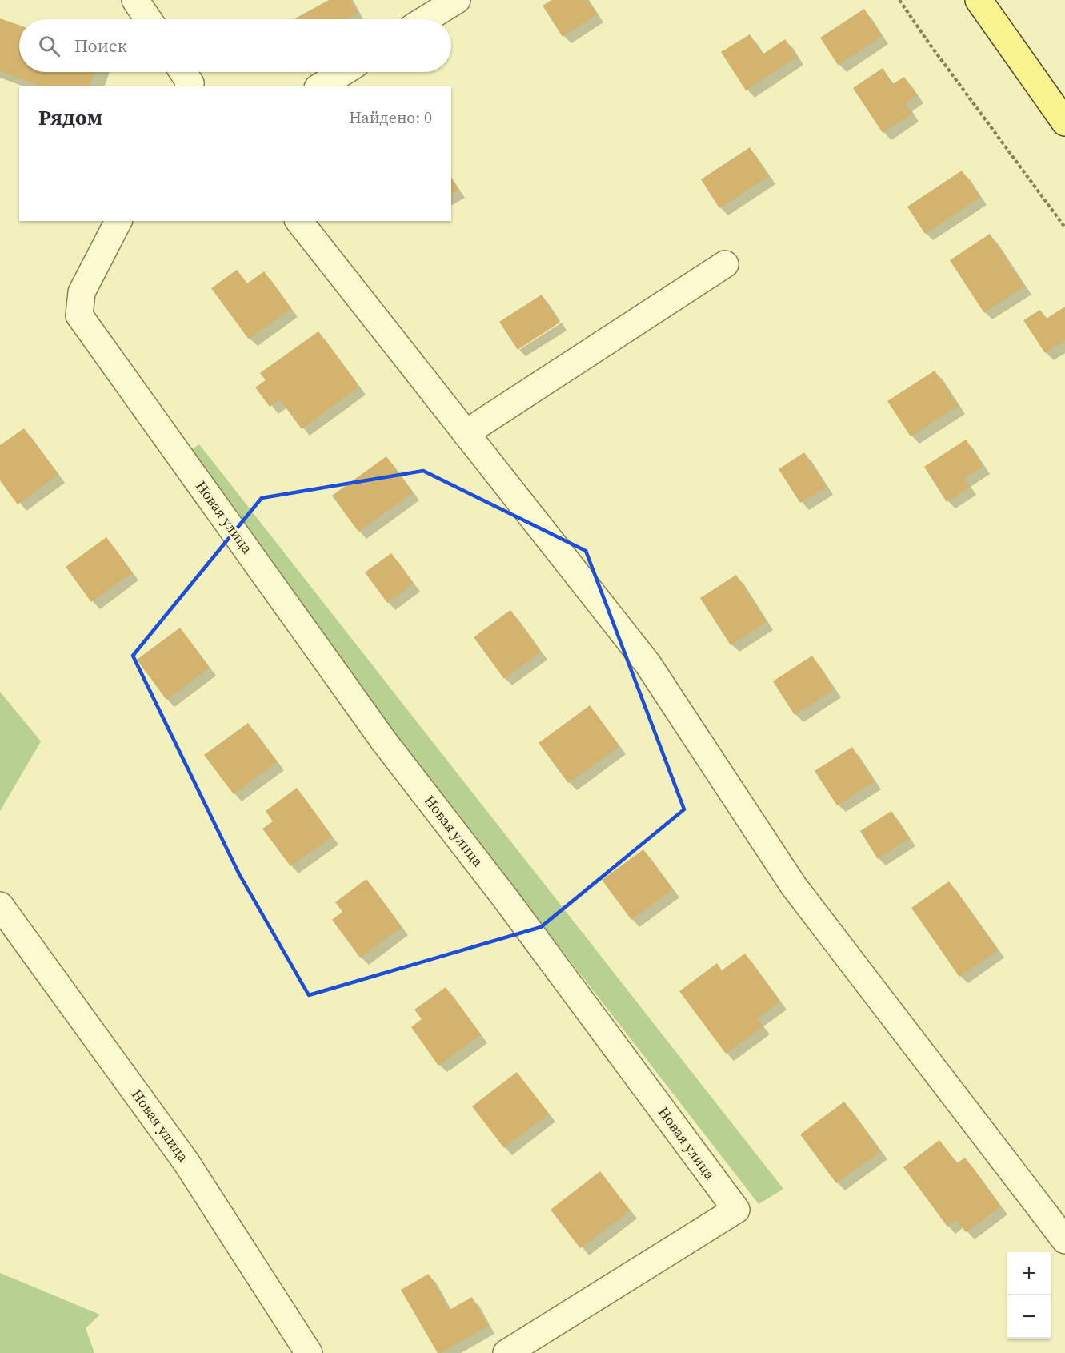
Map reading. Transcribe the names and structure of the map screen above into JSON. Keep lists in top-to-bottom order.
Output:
{
  "streets": {
    "street": ["Новая улица"]
  },
  "page": {
    "search": "Поиск",
    "heading": ["Рядом", "Найдено: 0"],
    "map_buttons": ["+", "−"]
  }
}
